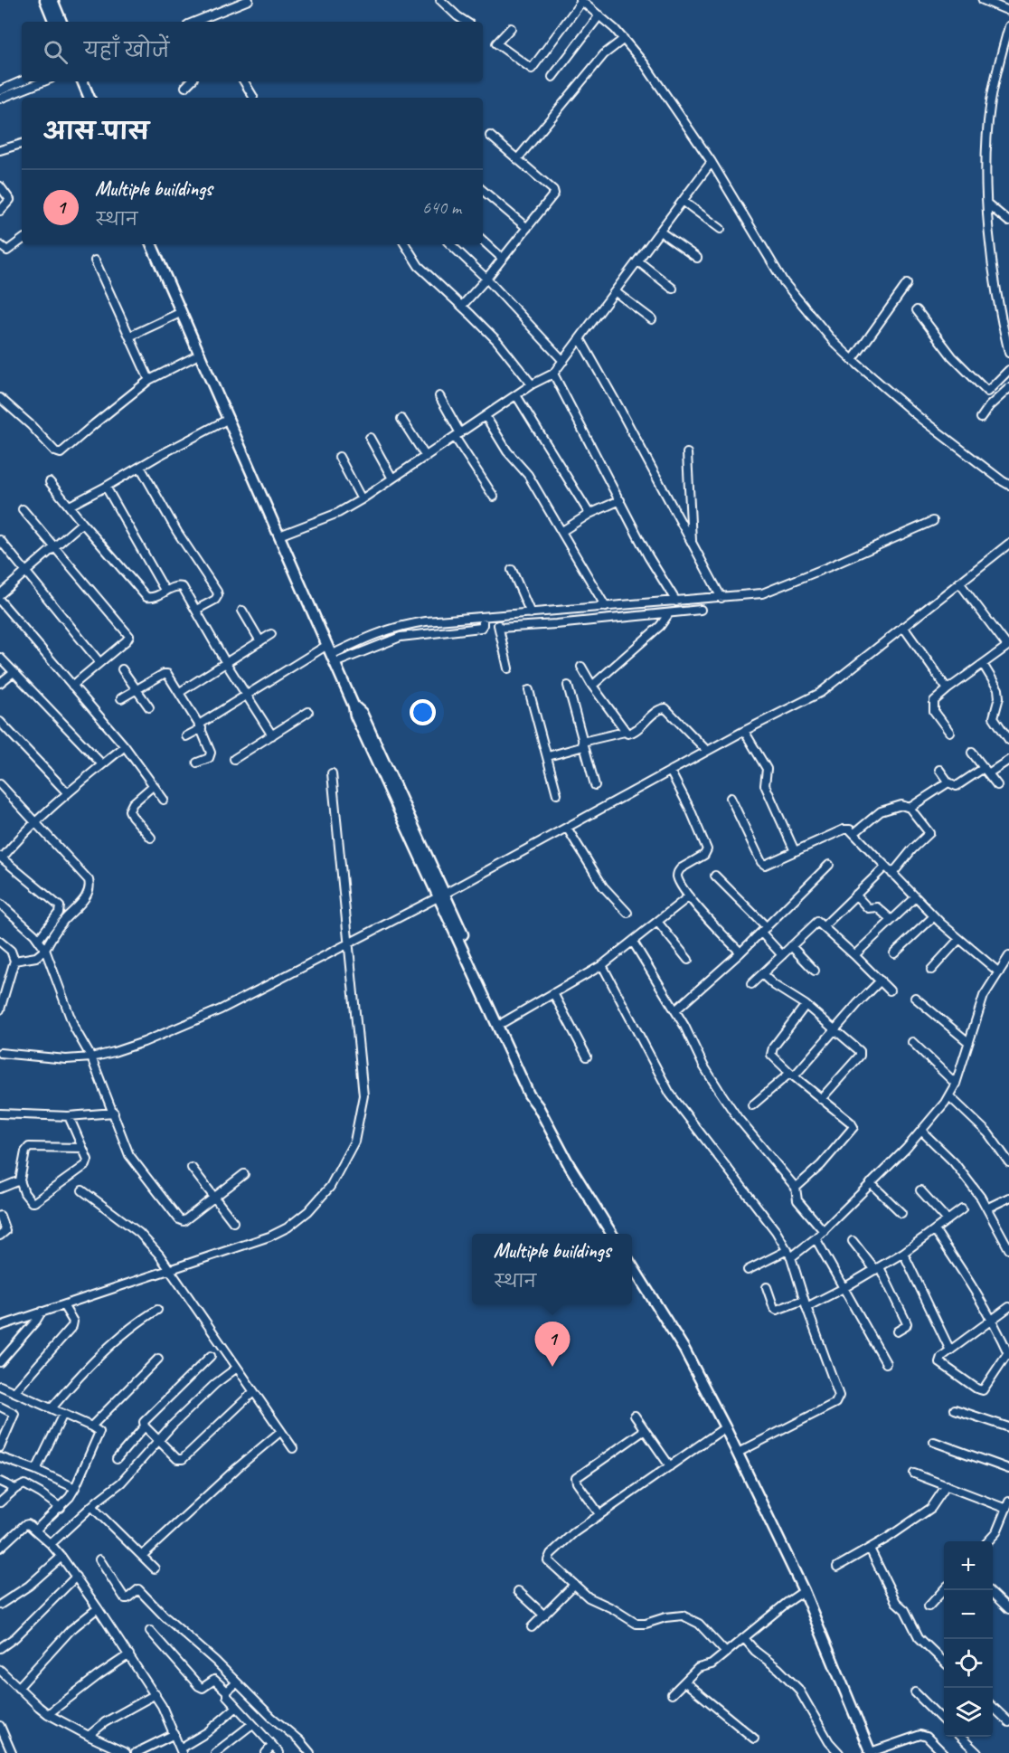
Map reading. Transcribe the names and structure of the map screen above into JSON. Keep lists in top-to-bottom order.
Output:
{
  "page": {
    "search": "यहाँ खोजें",
    "heading": "आस-पास",
    "list": [
      {
        "mark": "1",
        "name": "Multiple buildings",
        "note": "स्थान",
        "value": "640 m"
      }
    ],
    "popup": ["Multiple buildings", "स्थान"],
    "pins": "1",
    "map_buttons": ["+", "−"]
  }
}
